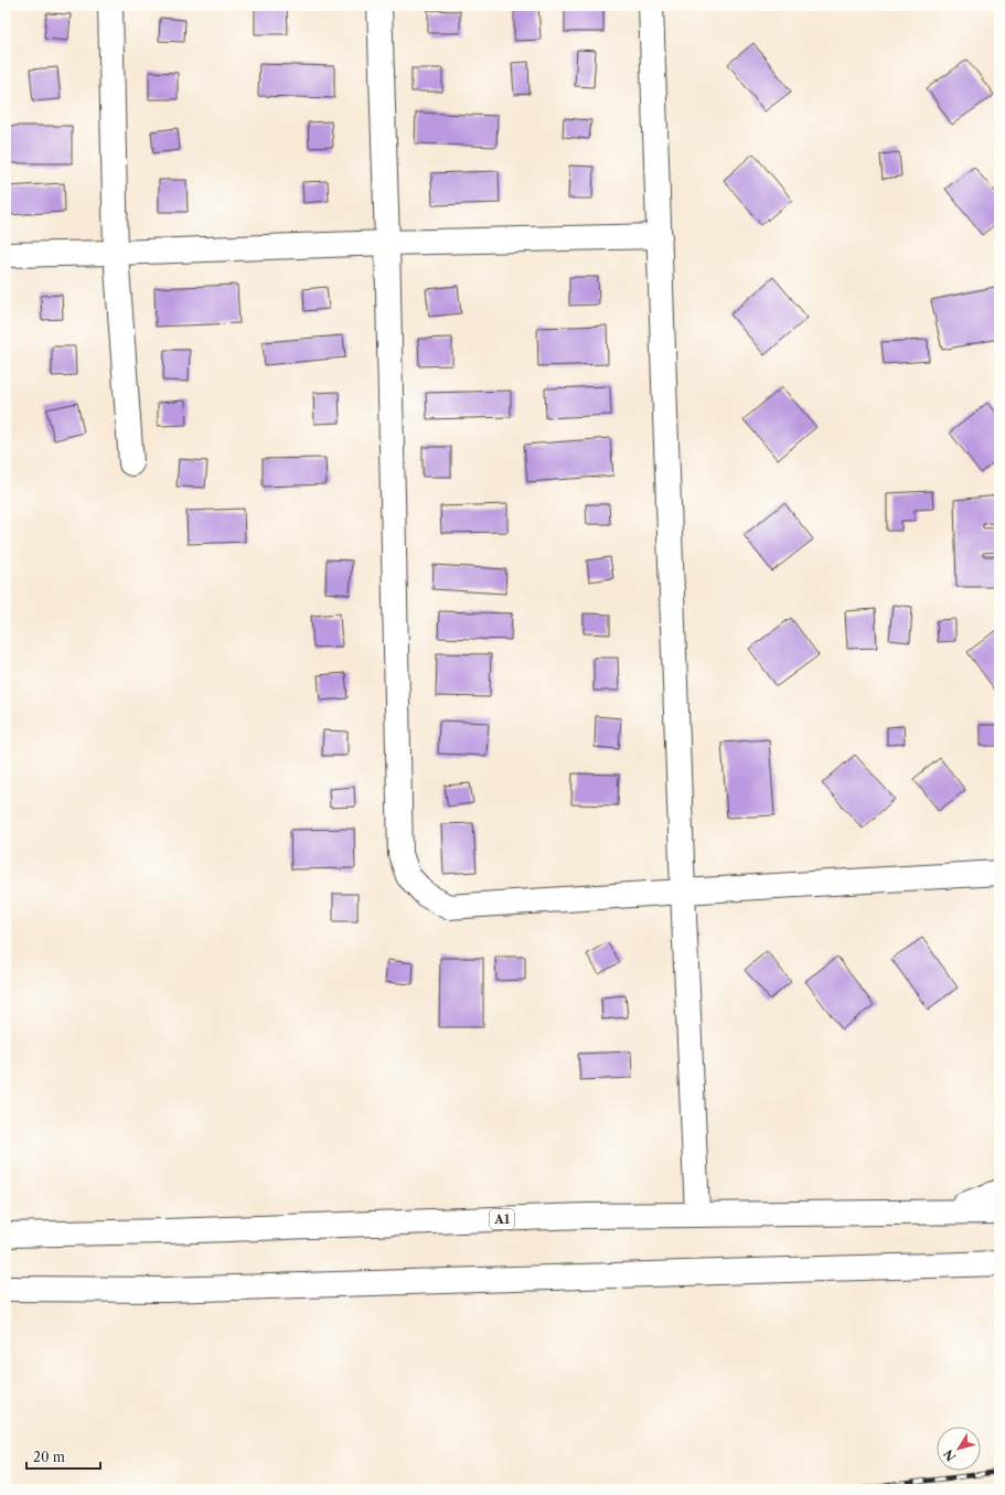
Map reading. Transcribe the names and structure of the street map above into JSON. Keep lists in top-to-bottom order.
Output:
{
  "streets": {
    "main road": ["A1"]
  },
  "scale_bar": "20 m",
  "north": "bottom left"
}
